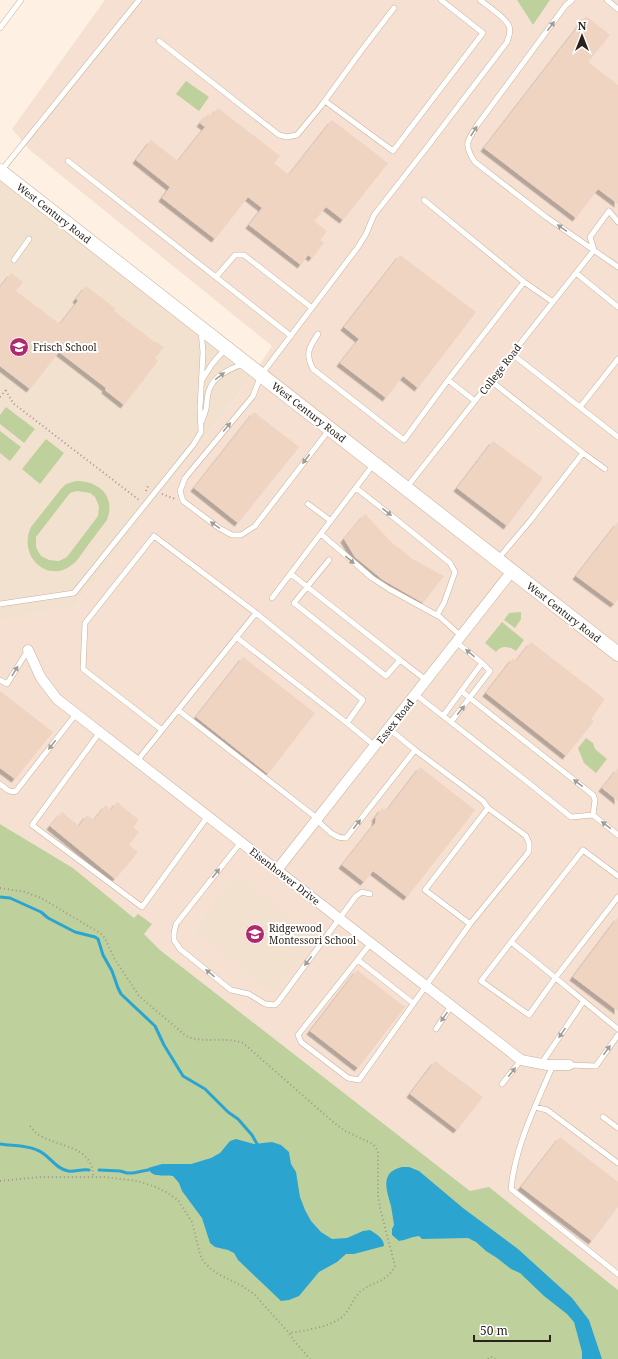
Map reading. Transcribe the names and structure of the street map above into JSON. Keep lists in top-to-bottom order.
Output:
{
  "streets": {
    "main road": ["West Century Road"],
    "street": ["Essex Road", "Eisenhower Drive"],
    "lane": ["College Road"]
  },
  "crossings": [
    ["West Century Road", "College Road"],
    ["West Century Road", "Essex Road"],
    ["Essex Road", "Eisenhower Drive"]
  ],
  "places": {
    "school or university": ["Frisch School", "Ridgewood Montessori School"]
  },
  "scale_bar": "50 m",
  "north": "top"
}
